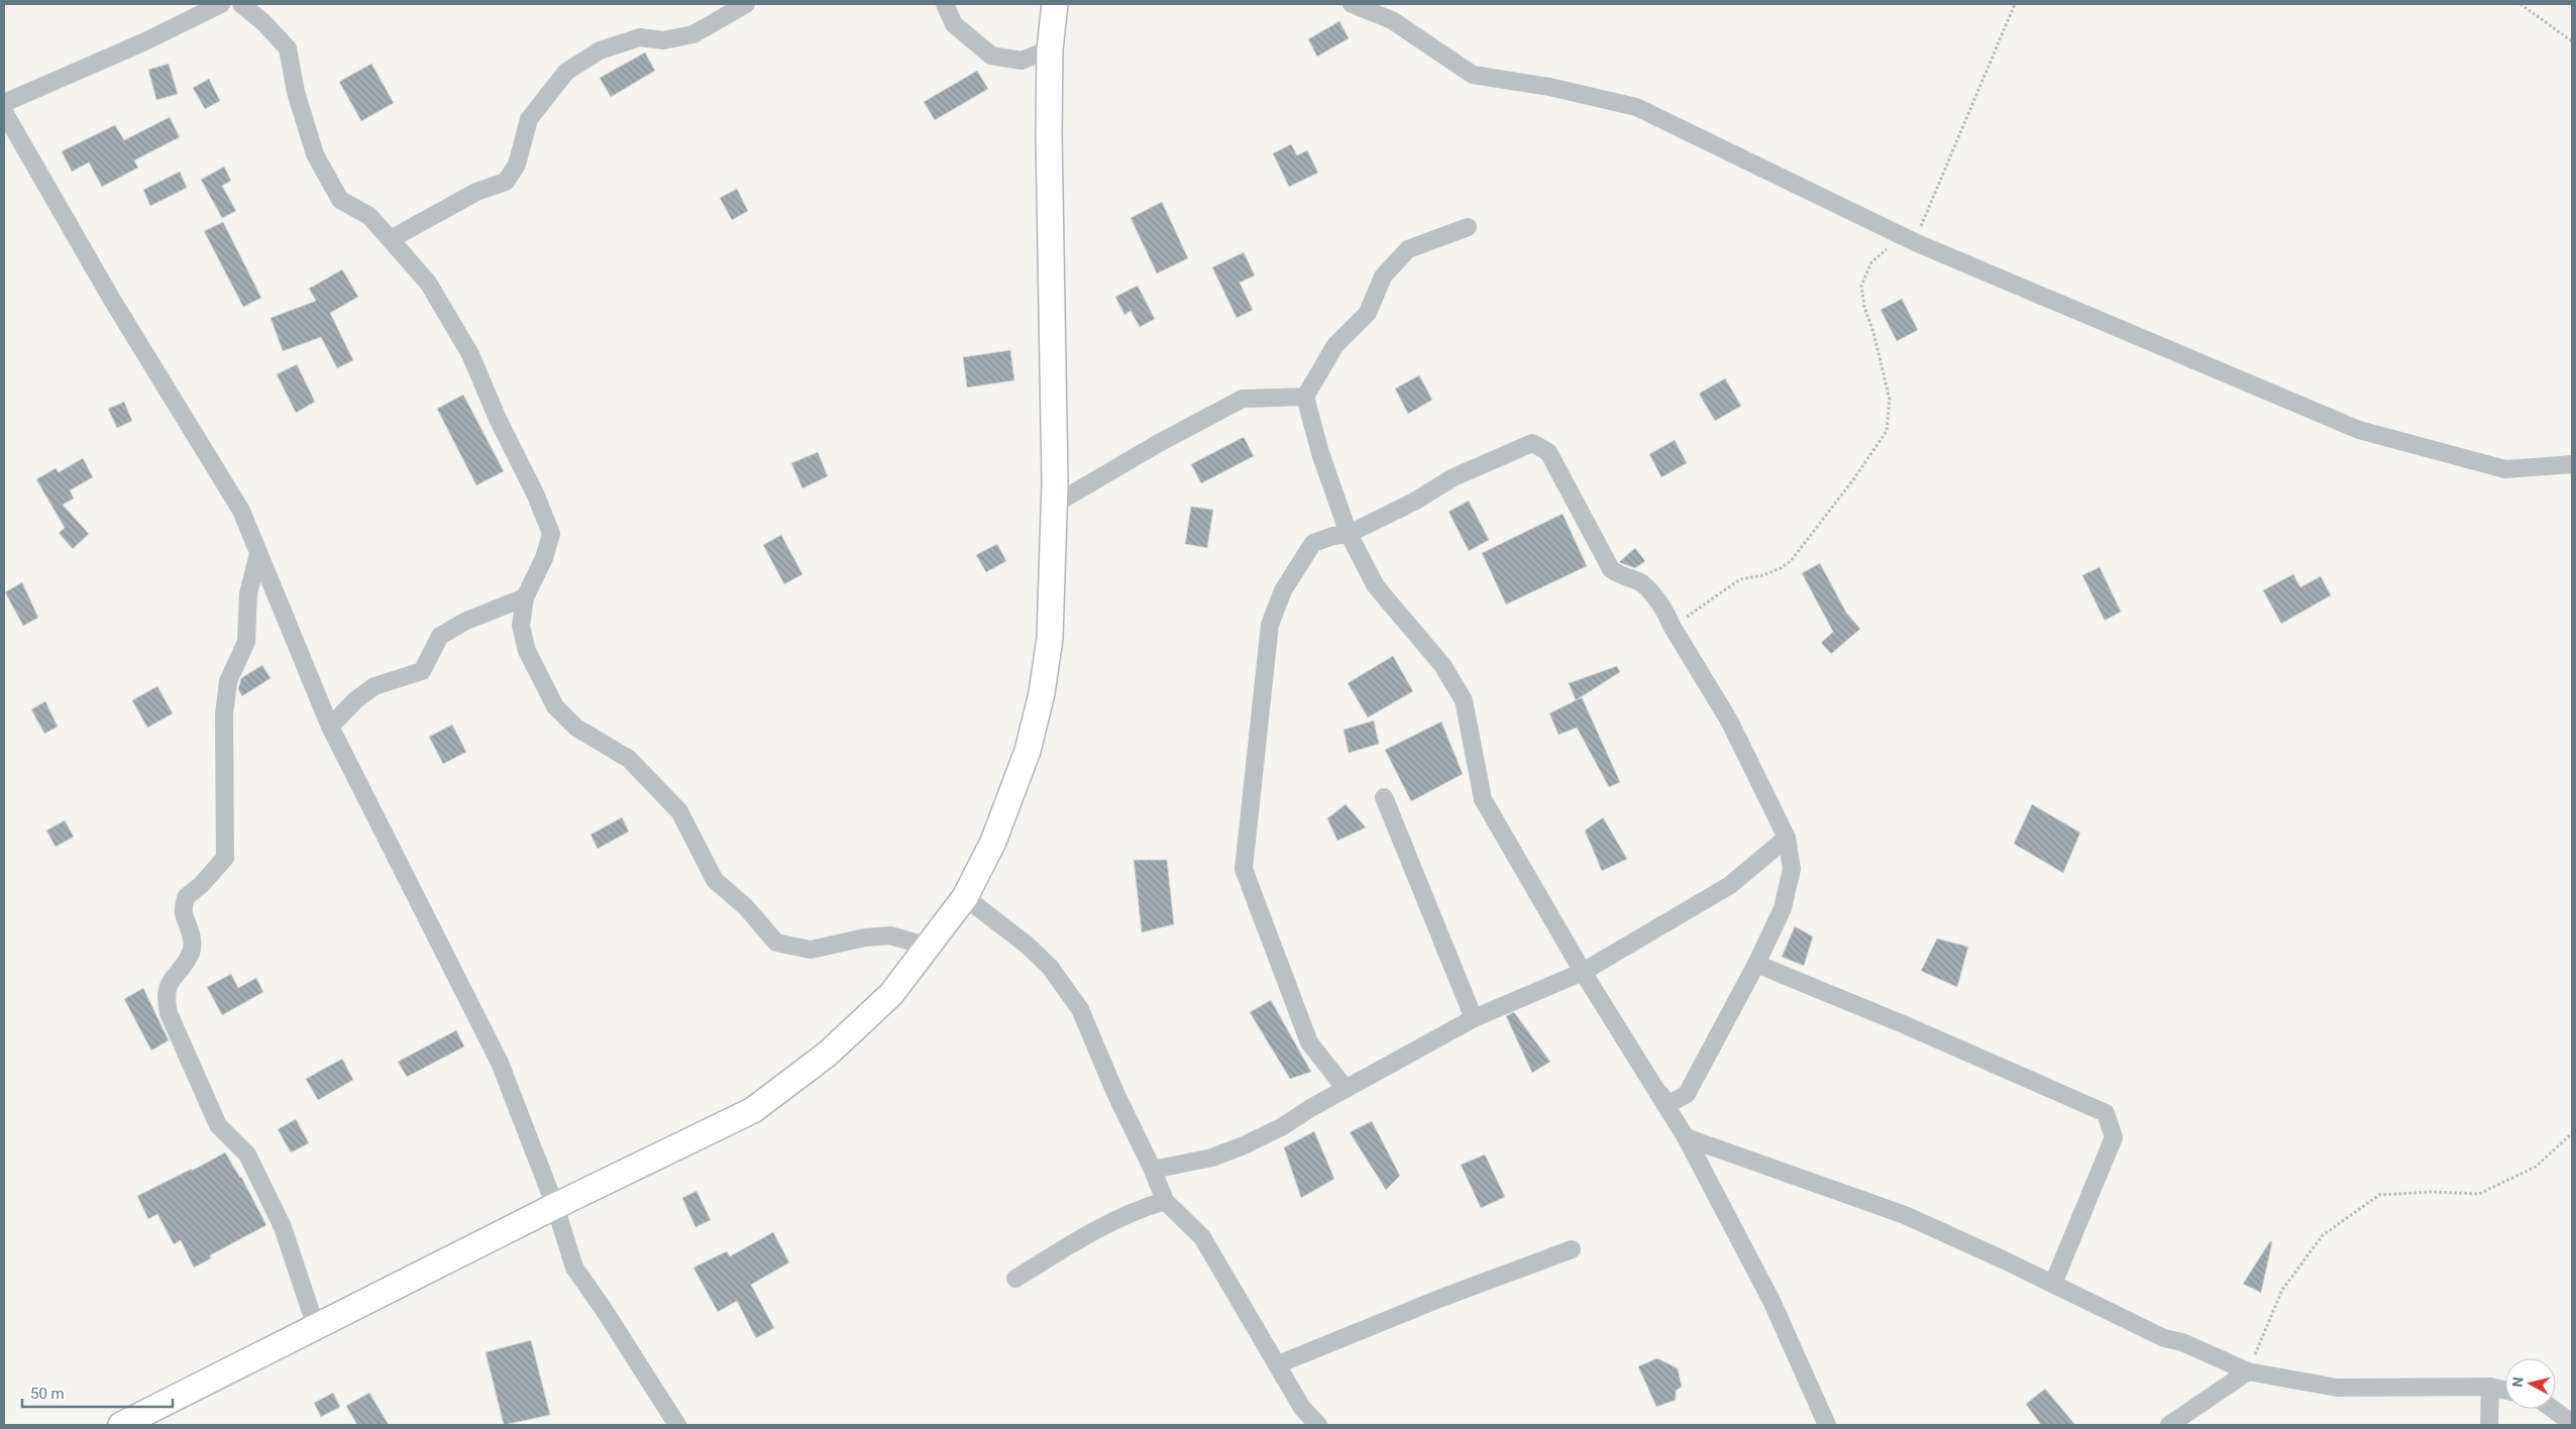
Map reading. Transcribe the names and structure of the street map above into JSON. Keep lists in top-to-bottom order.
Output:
{
  "scale_bar": "50 m",
  "north": "left"
}
